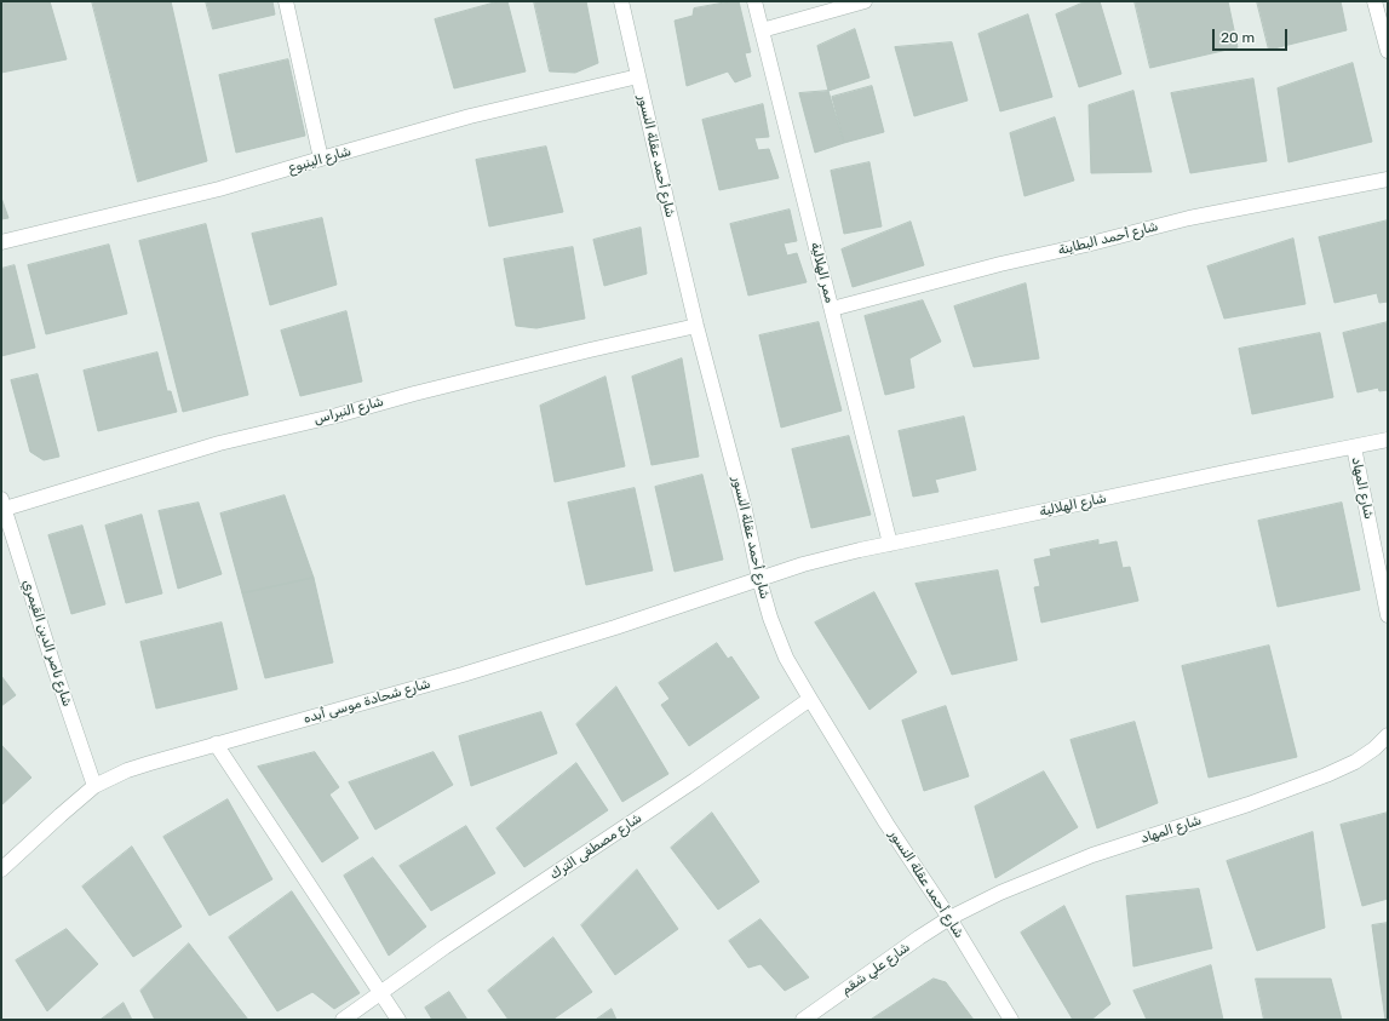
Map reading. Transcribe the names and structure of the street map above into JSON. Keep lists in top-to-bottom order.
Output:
{
  "streets": {
    "street": [
      "شارع أحمد عقلة النسور",
      "شارع الينبوع",
      "شارع أحمد البطاينة",
      "ممر الهلالية",
      "شارع النبراس",
      "شارع المهاد",
      "شارع الهلالية",
      "شارع ناصر الدين القيمري",
      "شارع شحادة موسى أبده",
      "شارع مصطفى الترك",
      "شارع علي شقم"
    ]
  },
  "crossings": [
    ["شارع أحمد عقلة النسور", "شارع الينبوع"],
    ["شارع أحمد عقلة النسور", "شارع النبراس"],
    ["شارع أحمد عقلة النسور", "شارع المهاد"],
    ["شارع أحمد عقلة النسور", "شارع الهلالية"],
    ["شارع أحمد عقلة النسور", "شارع شحادة موسى أبده"],
    ["شارع أحمد عقلة النسور", "شارع مصطفى الترك"],
    ["شارع أحمد عقلة النسور", "شارع علي شقم"],
    ["شارع أحمد البطاينة", "ممر الهلالية"],
    ["ممر الهلالية", "شارع الهلالية"],
    ["شارع النبراس", "شارع ناصر الدين القيمري"],
    ["شارع المهاد", "شارع الهلالية"],
    ["شارع المهاد", "شارع علي شقم"],
    ["شارع الهلالية", "شارع شحادة موسى أبده"],
    ["شارع ناصر الدين القيمري", "شارع شحادة موسى أبده"]
  ],
  "scale_bar": "20 m"
}
